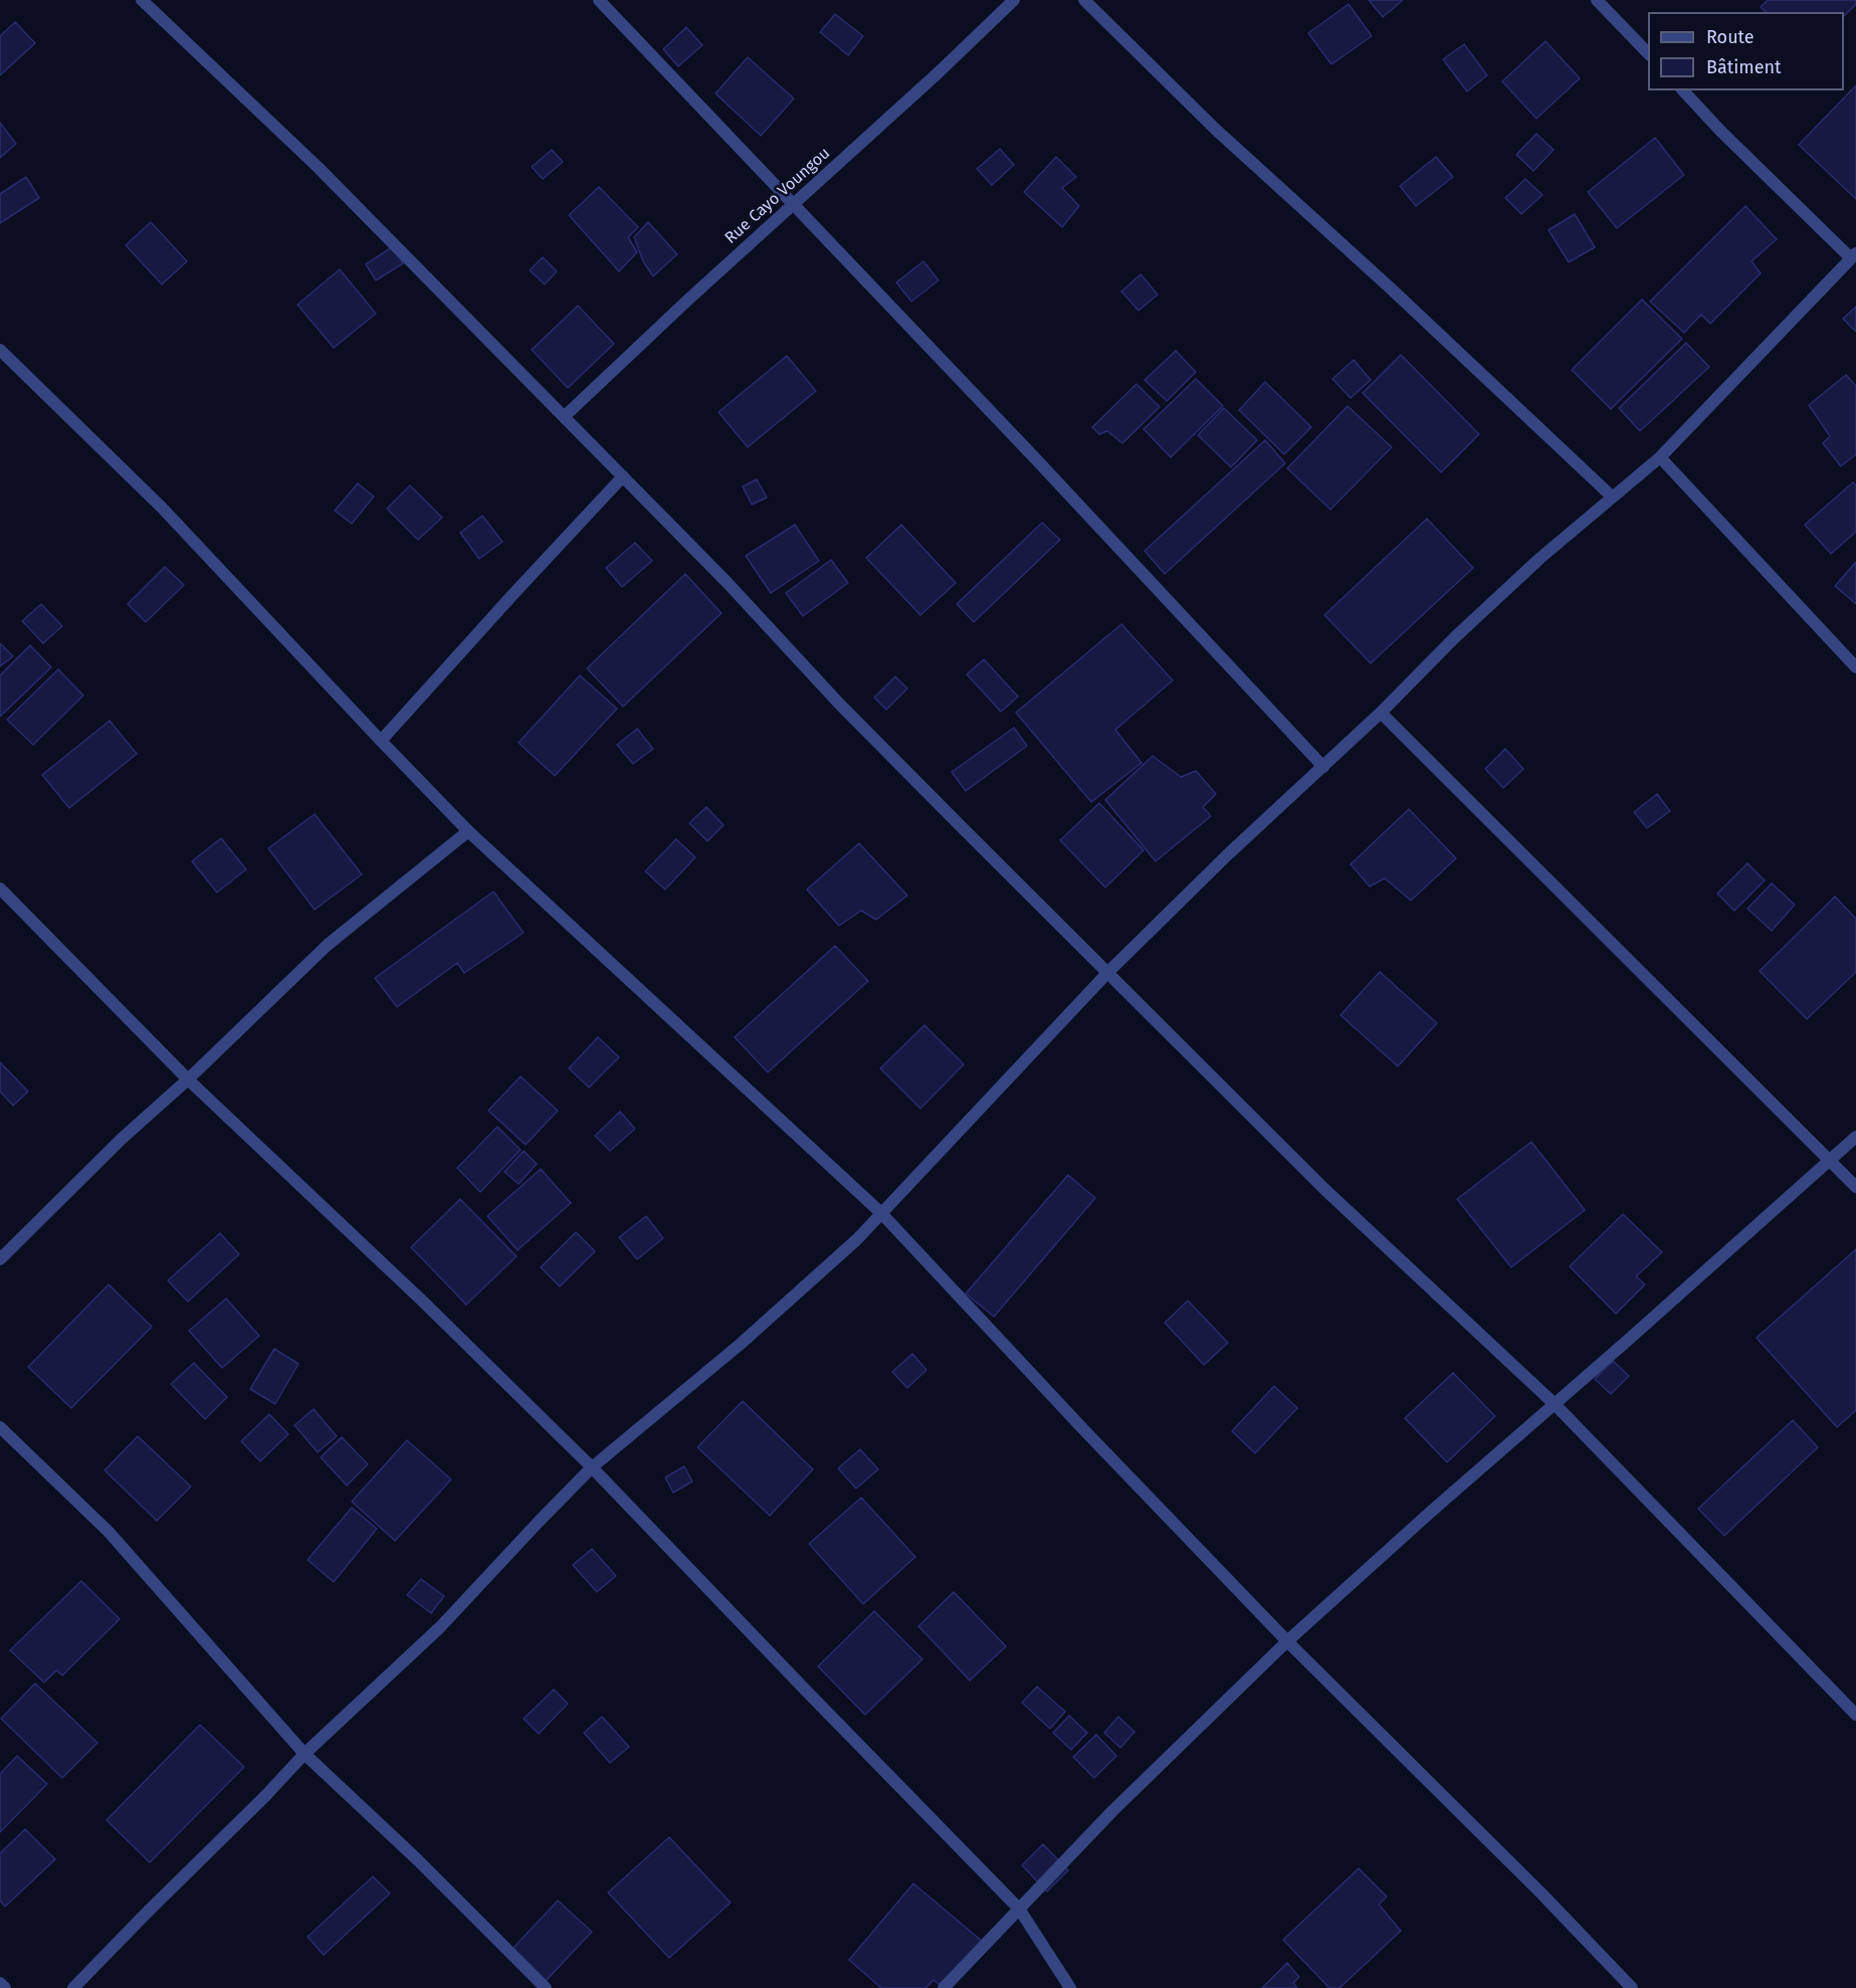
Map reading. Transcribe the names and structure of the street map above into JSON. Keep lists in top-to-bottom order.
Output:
{
  "streets": {
    "street": ["Rue Cayo Voungou"]
  },
  "legend": ["Route", "Bâtiment"]
}
